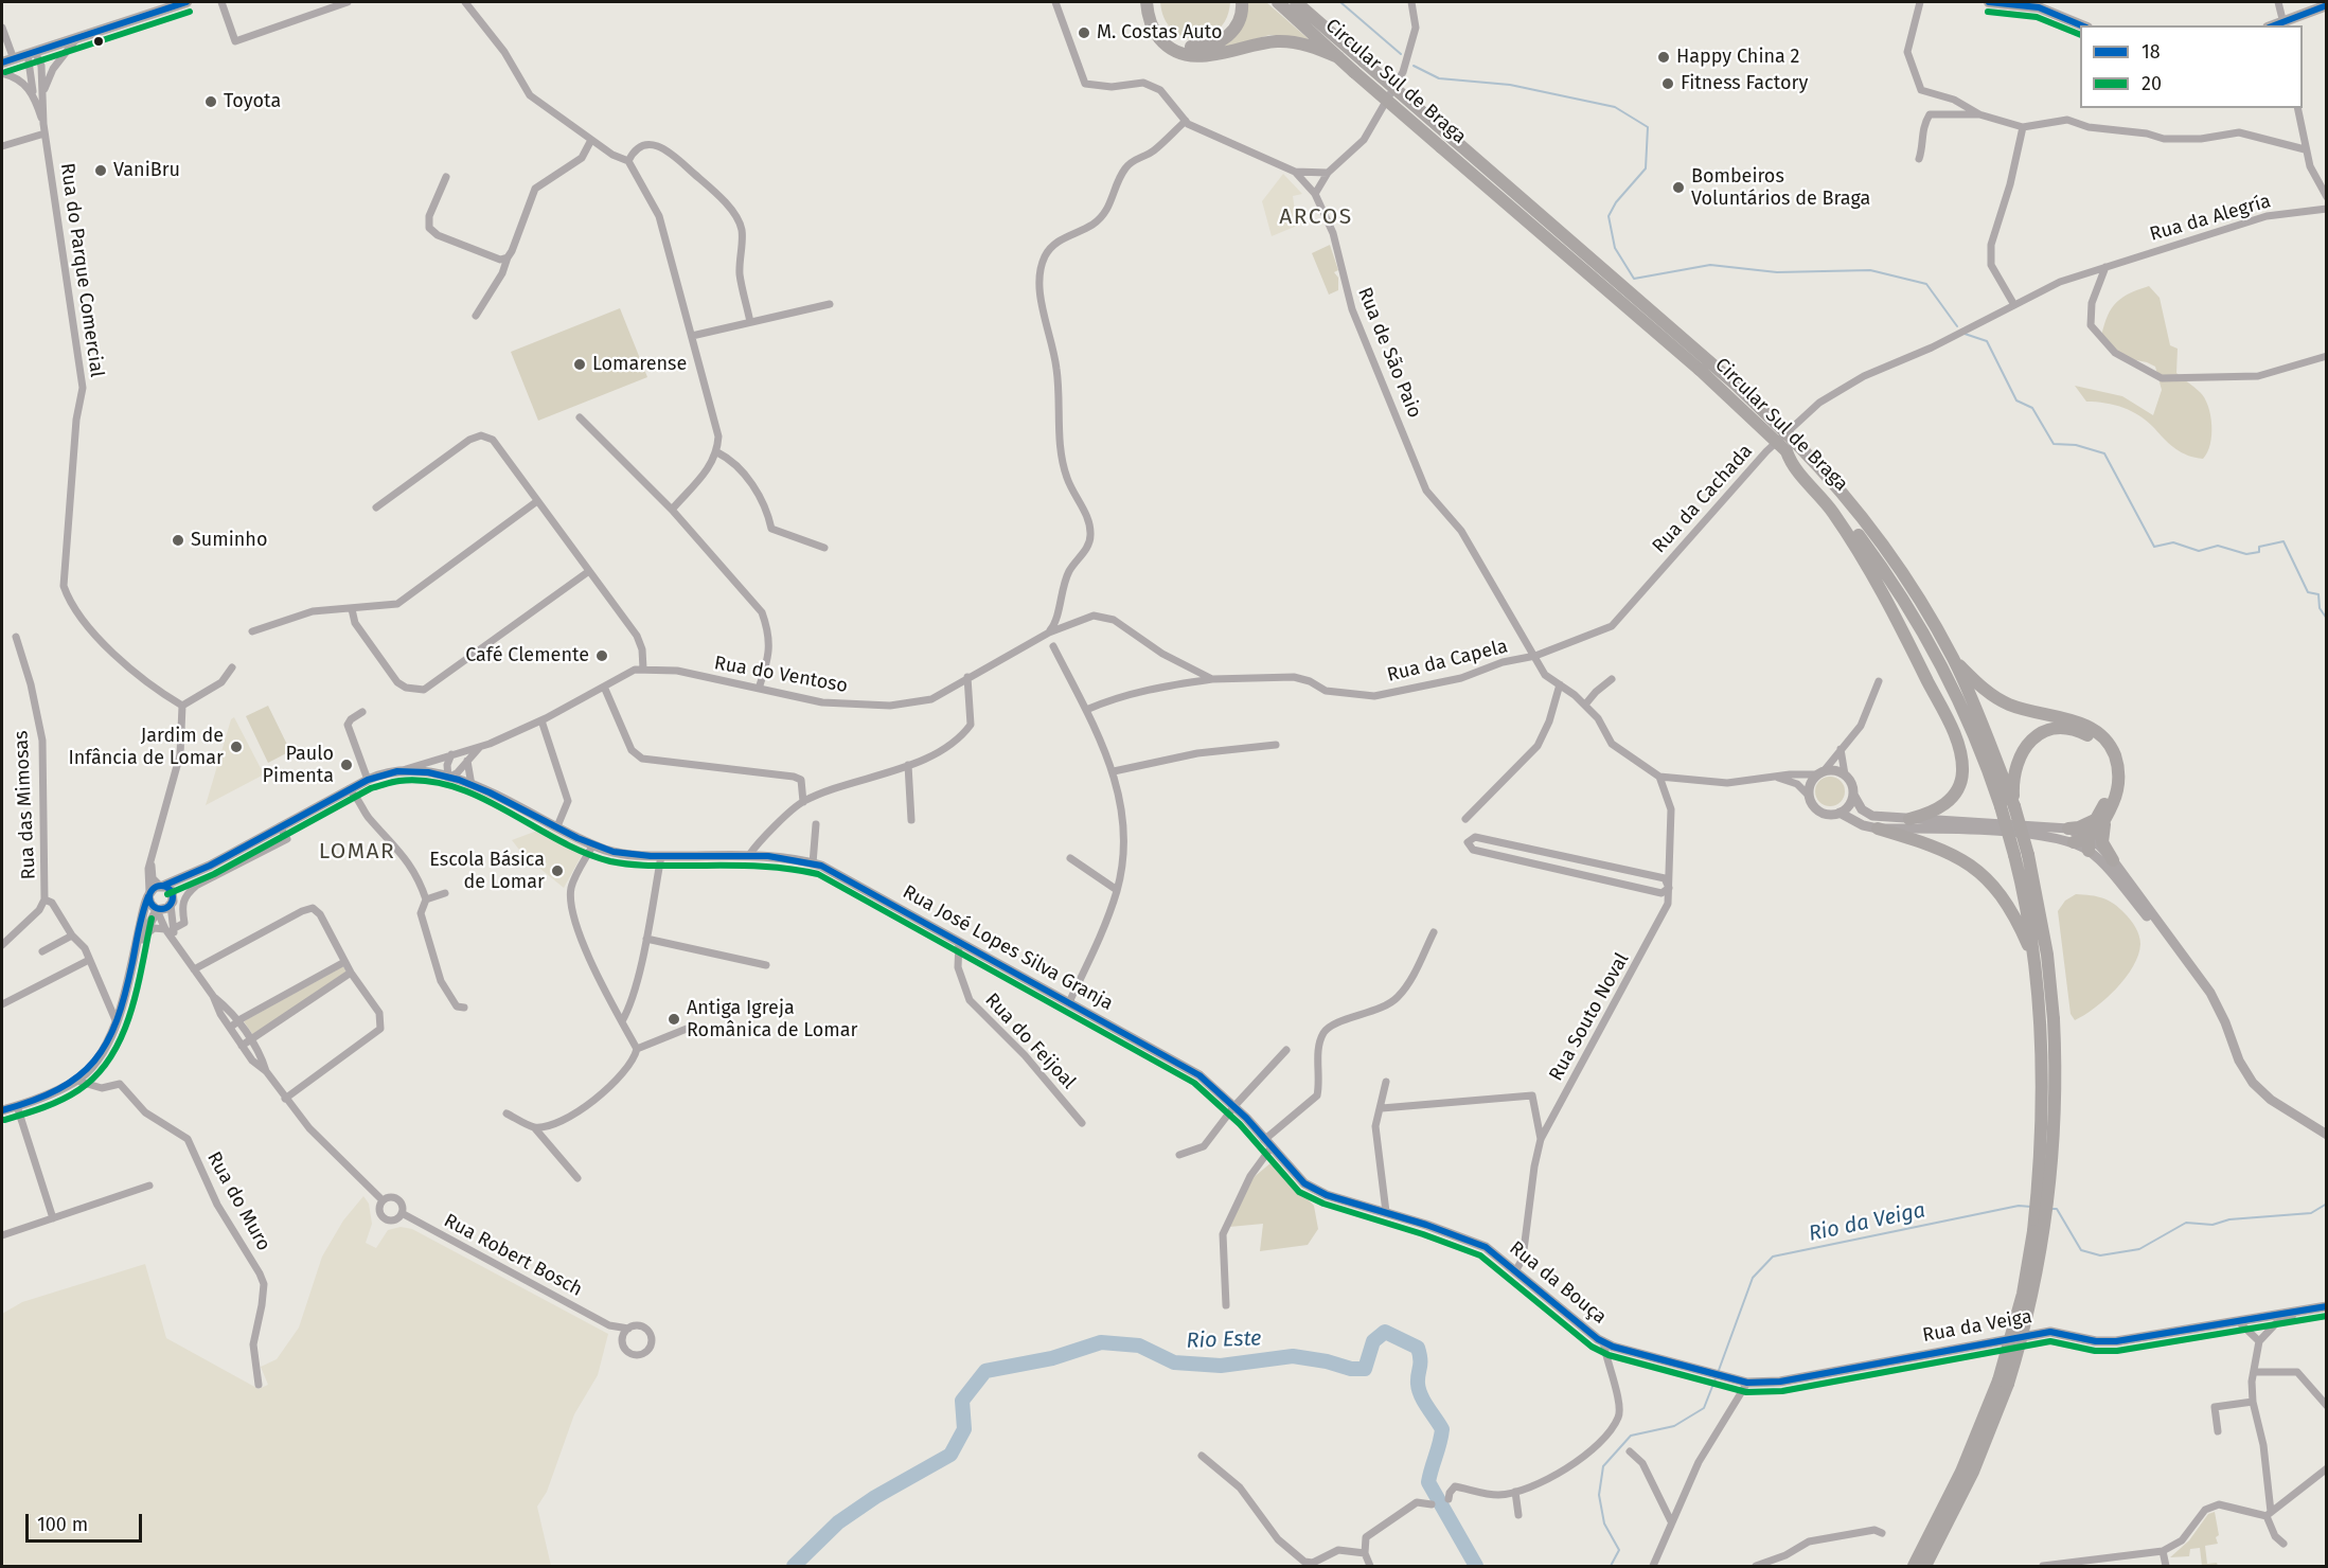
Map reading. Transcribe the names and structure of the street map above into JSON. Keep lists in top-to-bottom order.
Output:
{
  "streets": {
    "highway": ["Circular Sul de Braga"],
    "main road": ["Rua José Lopes Silva Granja", "Rua da Bouça", "Rua da Veiga"],
    "street": [
      "Rua da Alegría",
      "Rua do Parque Comercial",
      "Rua de São Paio",
      "Rua da Cachada",
      "Rua da Capela",
      "Rua do Ventoso",
      "Rua das Mimosas",
      "Rua Souto Noval",
      "Rua do Feijoal",
      "Rua do Muro",
      "Rua Robert Bosch"
    ]
  },
  "crossings": [
    ["Rua da Alegría", "Rua da Cachada"],
    ["Rua de São Paio", "Rua da Cachada"],
    ["Rua de São Paio", "Rua da Capela"],
    ["Rua de São Paio", "Rua Souto Noval"],
    ["Rua da Cachada", "Rua da Capela"],
    ["Rua da Capela", "Rua do Ventoso"],
    ["Rua José Lopes Silva Granja", "Rua do Feijoal"],
    ["Rua José Lopes Silva Granja", "Rua da Bouça"],
    ["Rua Souto Noval", "Rua da Bouça"],
    ["Rua da Bouça", "Rua da Veiga"]
  ],
  "districts": ["ARCOS", "LOMAR"],
  "water": ["Rio da Veiga", "Rio Este"],
  "places": [
    "M. Costas Auto",
    "Happy China 2",
    "Fitness Factory",
    "Toyota",
    "VaniBru",
    "Bombeiros Voluntários de Braga",
    "Lomarense",
    "Suminho",
    "Café Clemente",
    "Jardim de Infância de Lomar",
    "Paulo Pimenta",
    "Escola Básica de Lomar",
    "Antiga Igreja Românica de Lomar"
  ],
  "lines": ["transit line 18", "transit line 20"],
  "legend": ["18", "20"],
  "scale_bar": "100 m"
}
